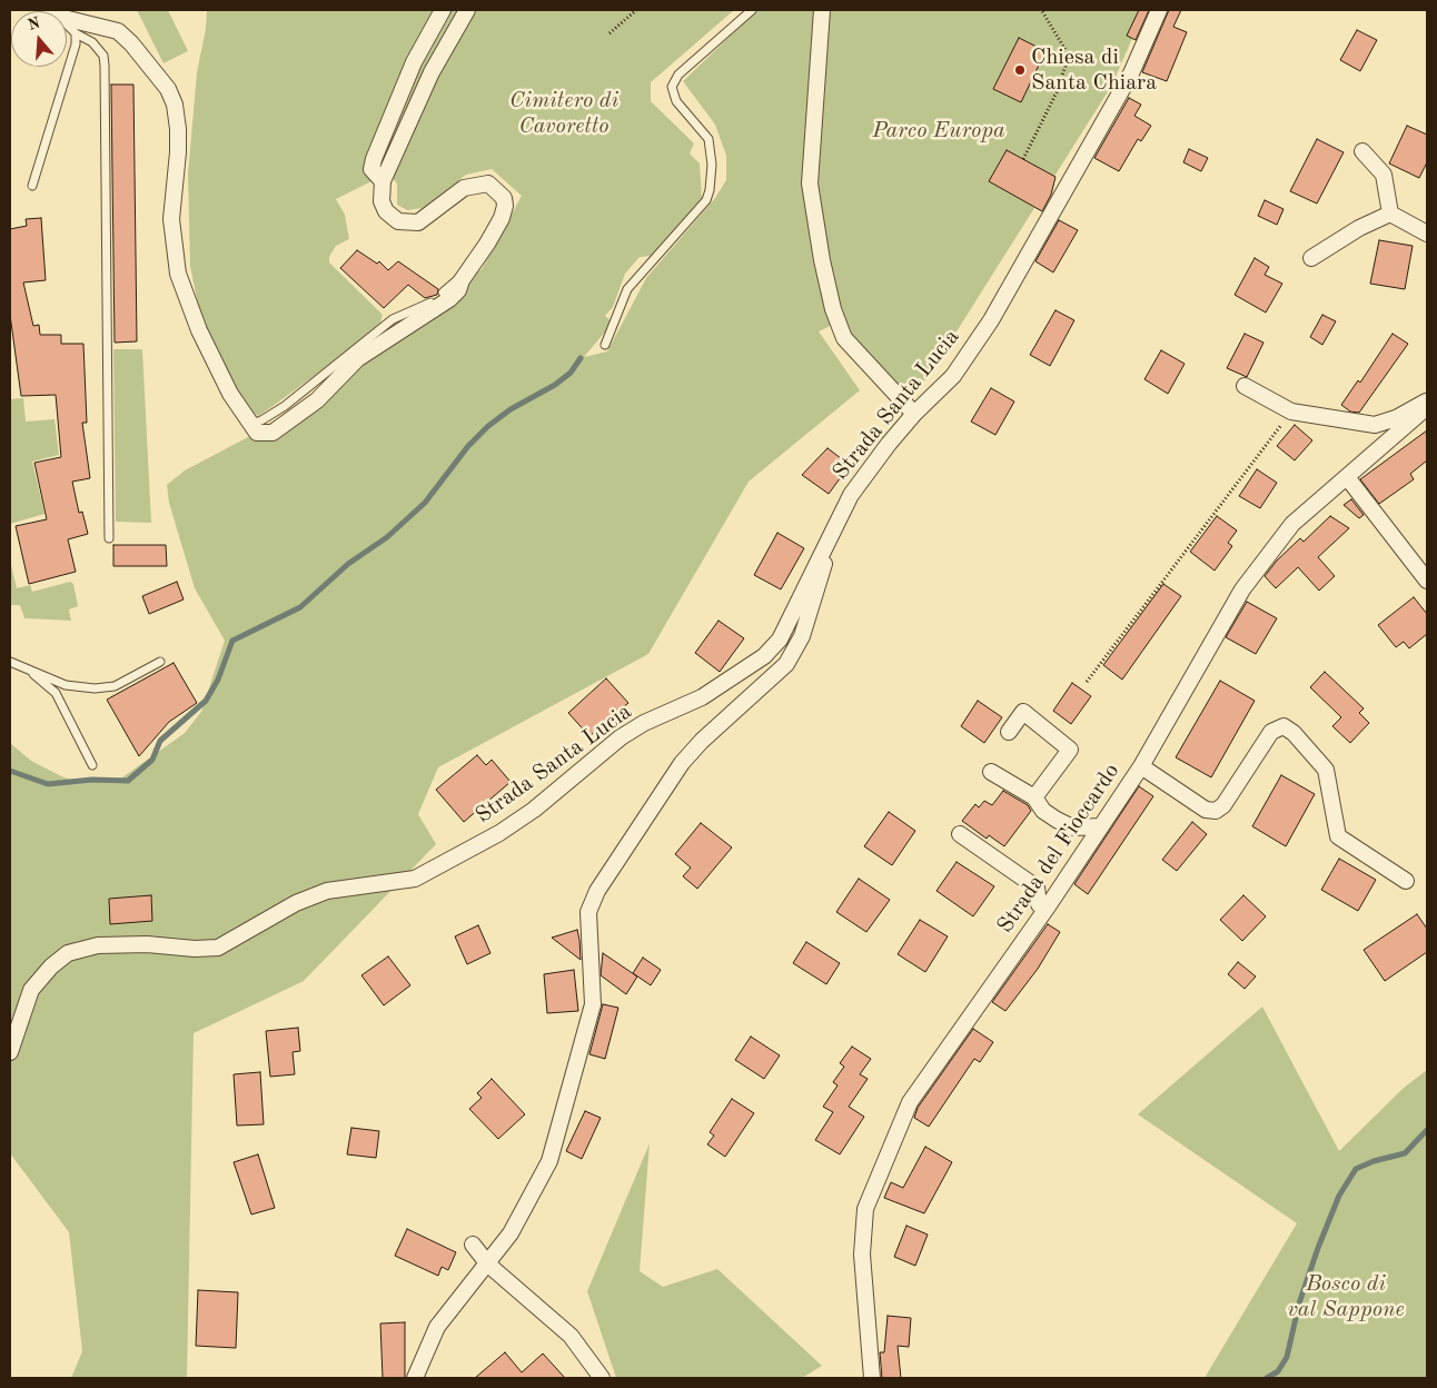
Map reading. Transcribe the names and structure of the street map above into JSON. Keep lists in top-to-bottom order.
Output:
{
  "streets": {
    "street": ["Strada Santa Lucia", "Strada del Fioccardo"]
  },
  "parks": ["Cimitero di Cavoretto", "Parco Europa", "Bosco di val Sappone"],
  "places": ["Chiesa di Santa Chiara"],
  "north": "top"
}
